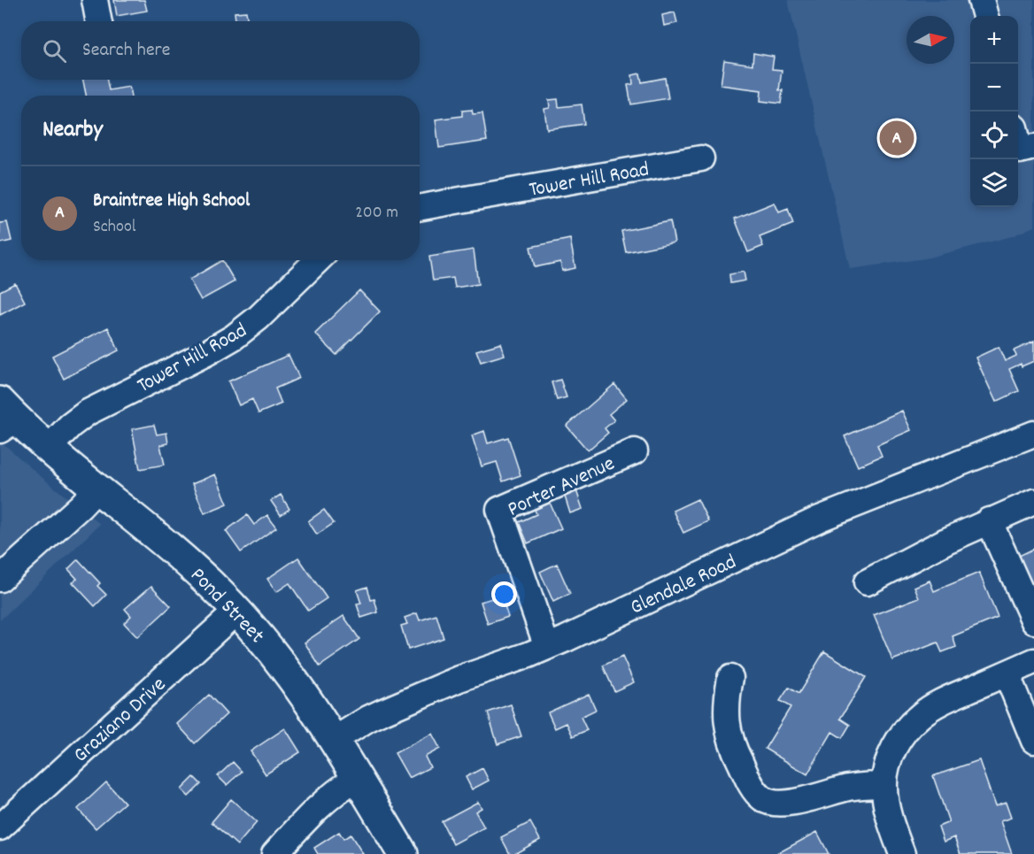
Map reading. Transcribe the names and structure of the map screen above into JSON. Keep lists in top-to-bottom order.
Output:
{
  "streets": {
    "main road": ["Pond Street"],
    "street": [
      "Tower Hill Road",
      "Porter Avenue",
      "Glendale Road",
      "Graziano Drive"
    ]
  },
  "crossings": [
    ["Tower Hill Road", "Pond Street"],
    ["Porter Avenue", "Glendale Road"],
    ["Glendale Road", "Pond Street"],
    ["Pond Street", "Graziano Drive"]
  ],
  "north": "right",
  "page": {
    "map_buttons": ["+", "−"],
    "search": "Search here",
    "heading": "Nearby",
    "pins": "A",
    "list": [
      {
        "mark": "A",
        "name": "Braintree High School",
        "note": "School",
        "value": "200 m"
      }
    ]
  }
}
